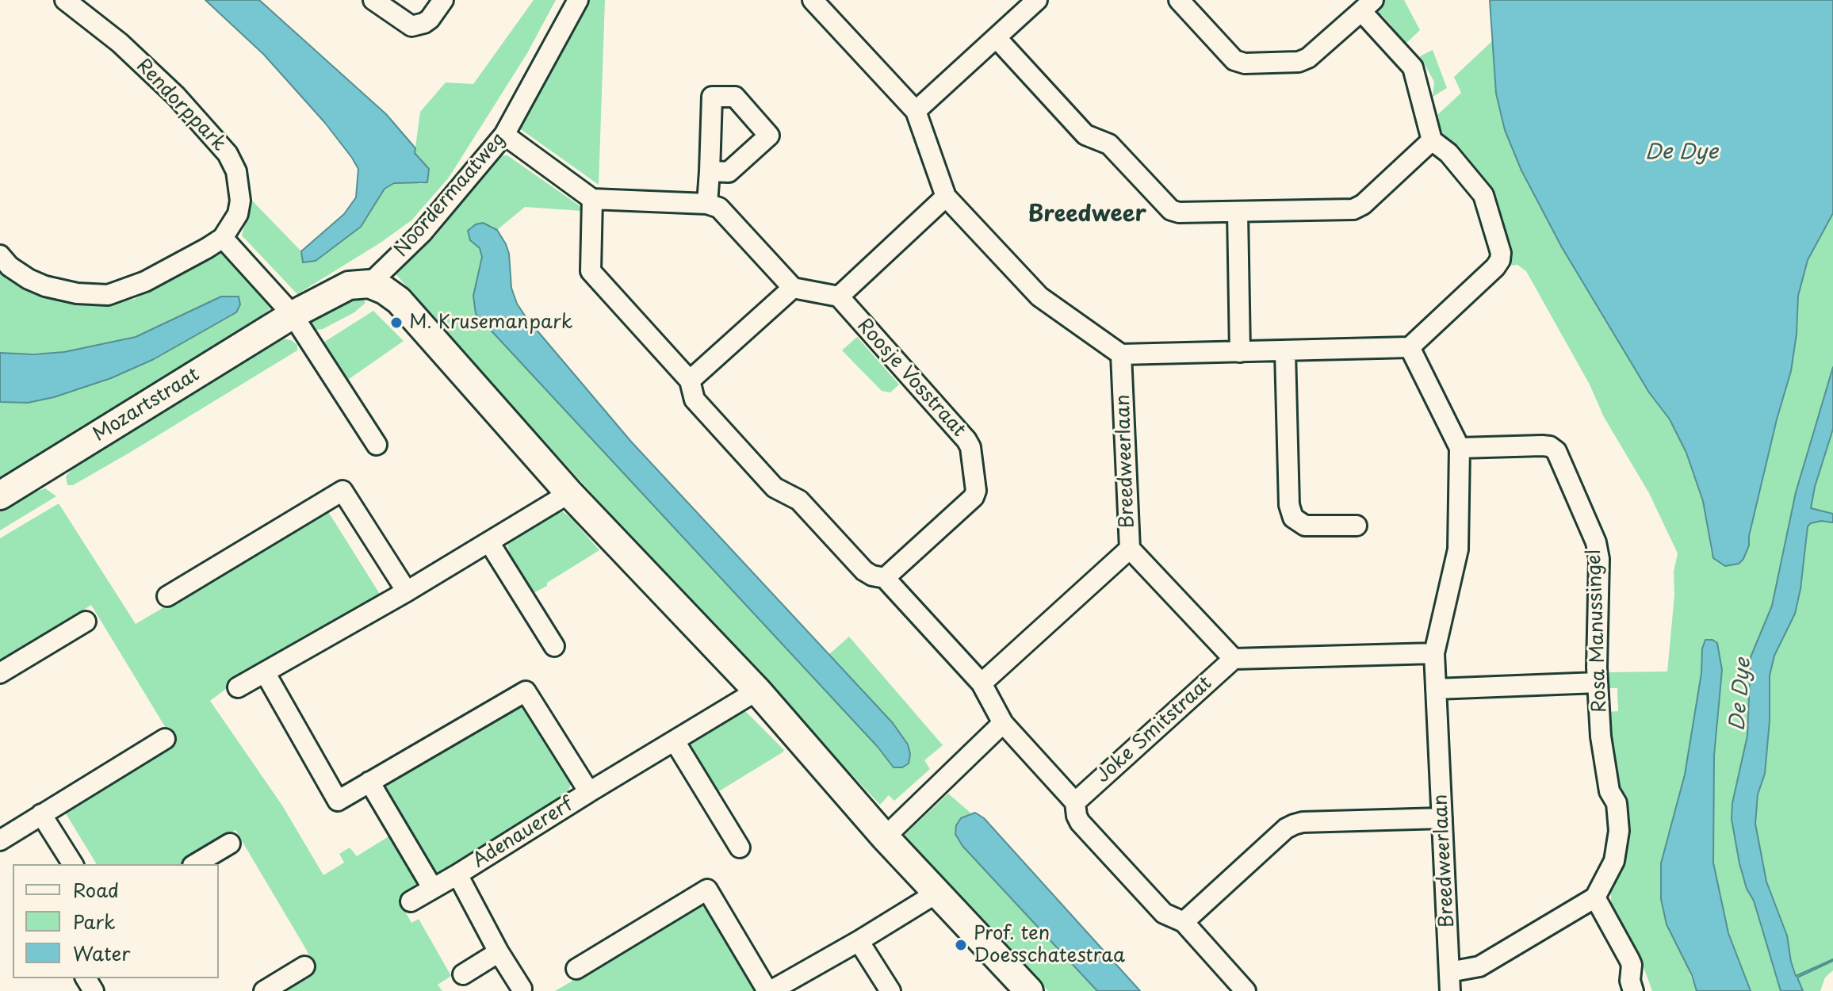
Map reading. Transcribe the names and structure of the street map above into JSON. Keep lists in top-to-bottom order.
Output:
{
  "streets": {
    "street": [
      "Rendorppark",
      "Noordermaatweg",
      "Roosje Vosstraat",
      "Mozartstraat",
      "Breedweerlaan",
      "Rosa Manussingel",
      "Joke Smitstraat",
      "Adenauererf"
    ]
  },
  "crossings": [
    ["Noordermaatweg", "Mozartstraat"],
    ["Breedweerlaan", "Rosa Manussingel"],
    ["Breedweerlaan", "Joke Smitstraat"]
  ],
  "districts": ["Breedweer"],
  "water": ["De Dye"],
  "places": ["M. Krusemanpark", "Prof. ten Doesschatestraa"],
  "legend": ["Road", "Park", "Water"]
}
